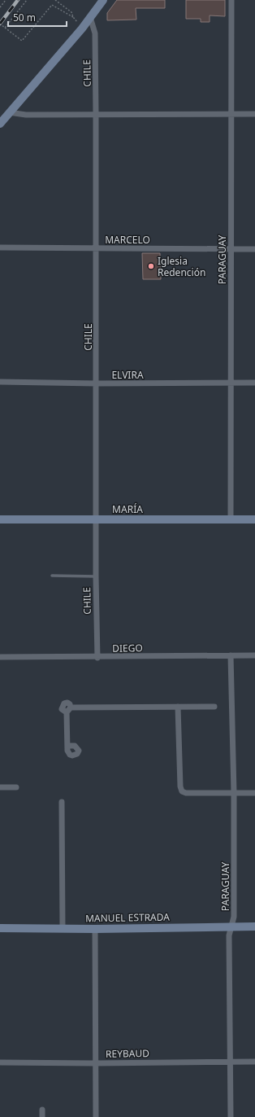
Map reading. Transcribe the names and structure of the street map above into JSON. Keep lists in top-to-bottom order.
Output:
{
  "streets": {
    "street": [
      "CHILE",
      "MARCELO",
      "PARAGUAY",
      "ELVIRA",
      "MARÍA",
      "DIEGO",
      "MANUEL ESTRADA",
      "REYBAUD"
    ]
  },
  "crossings": [
    ["CHILE", "MARCELO"],
    ["CHILE", "ELVIRA"],
    ["CHILE", "MARÍA"],
    ["CHILE", "DIEGO"],
    ["MARCELO", "PARAGUAY"],
    ["PARAGUAY", "ELVIRA"],
    ["PARAGUAY", "MARÍA"],
    ["PARAGUAY", "DIEGO"],
    ["PARAGUAY", "MANUEL ESTRADA"],
    ["PARAGUAY", "REYBAUD"]
  ],
  "places": ["Iglesia Redención"],
  "scale_bar": "50 m"
}
